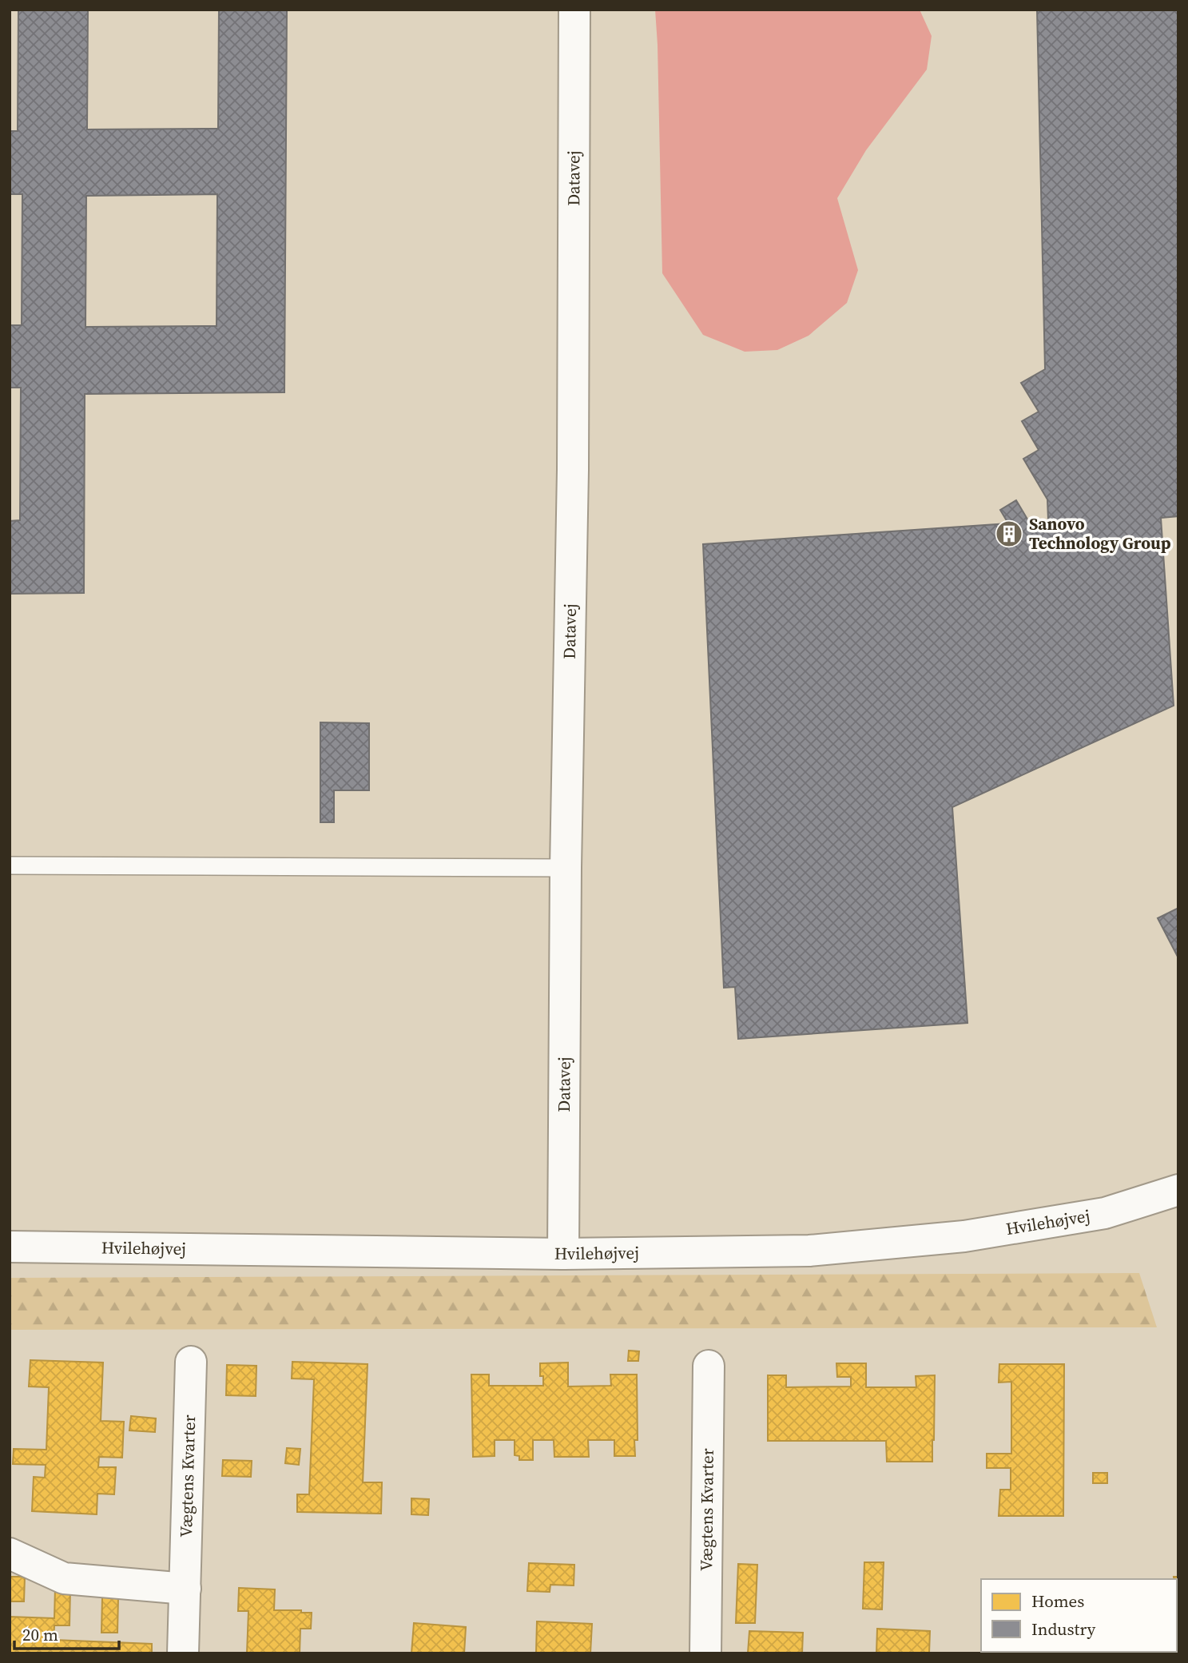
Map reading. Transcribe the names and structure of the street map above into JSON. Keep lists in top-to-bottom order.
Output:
{
  "streets": {
    "street": ["Datavej", "Hvilehøjvej", "Vægtens Kvarter"]
  },
  "crossings": [
    ["Datavej", "Hvilehøjvej"]
  ],
  "places": {
    "building": ["Sanovo Technology Group"]
  },
  "legend": ["Homes", "Industry"],
  "scale_bar": "20 m"
}
